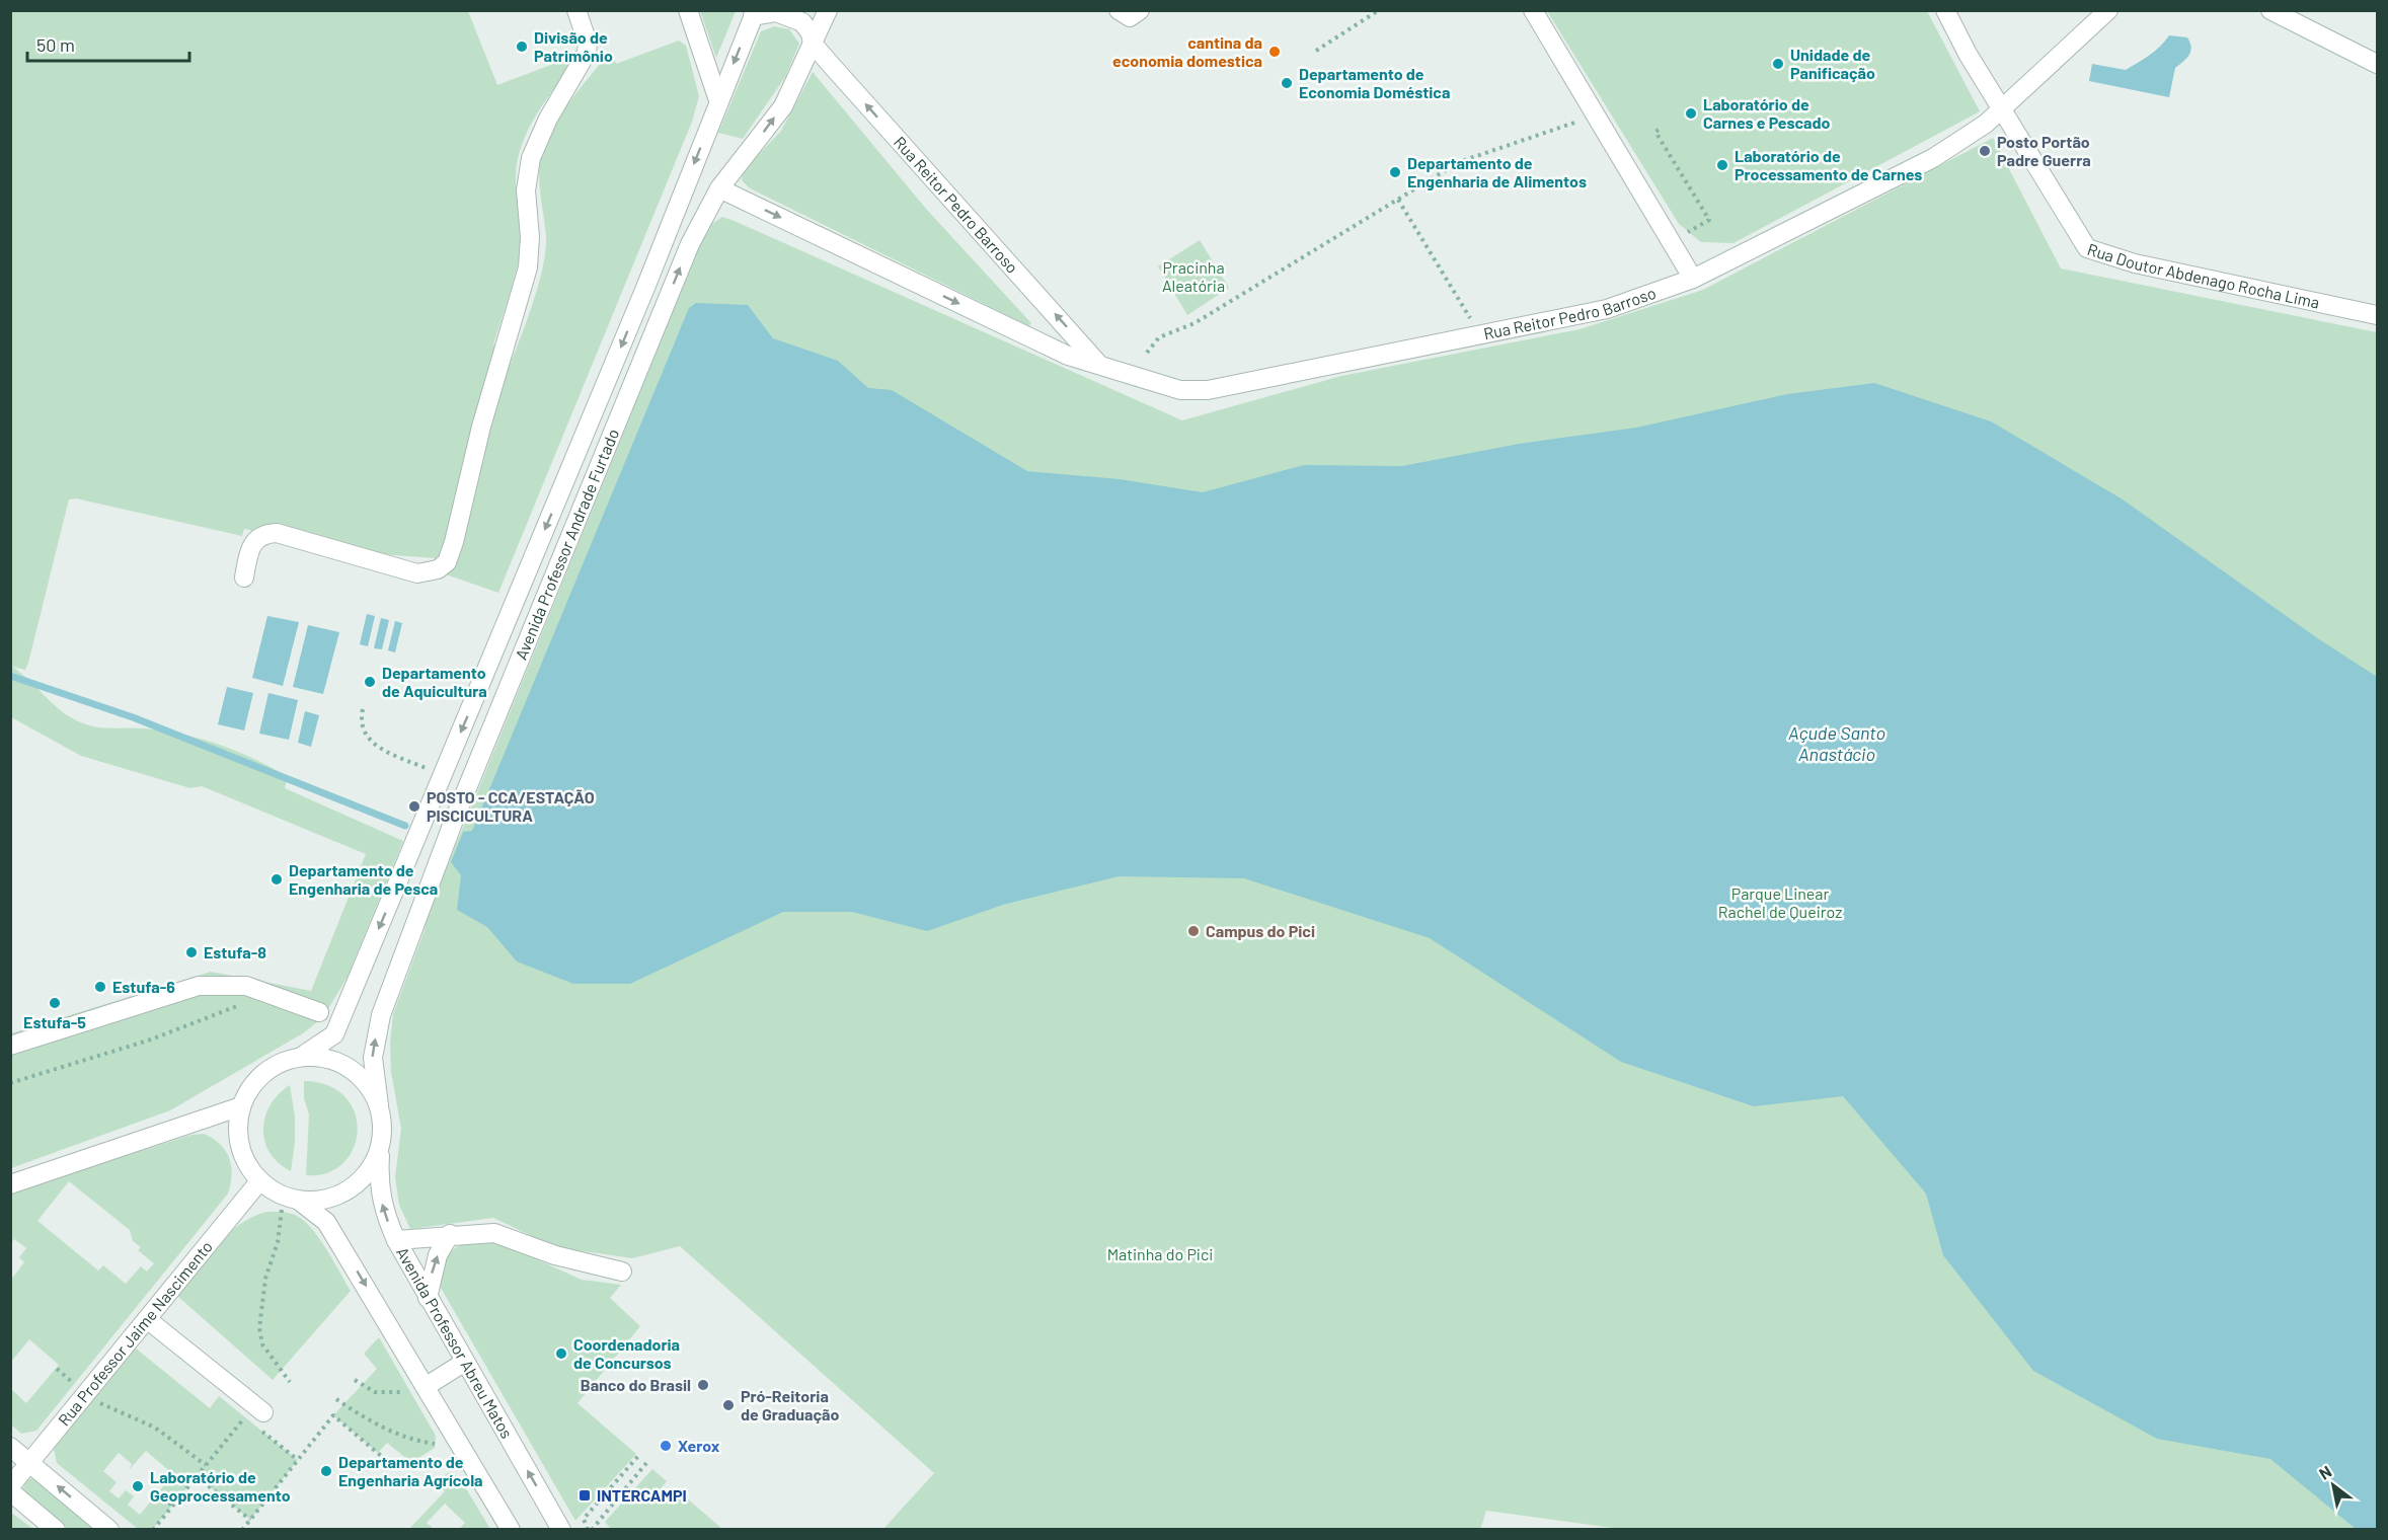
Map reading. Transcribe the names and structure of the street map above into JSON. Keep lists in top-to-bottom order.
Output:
{
  "streets": {
    "street": [
      "Rua Reitor Pedro Barroso",
      "Rua Doutor Abdenago Rocha Lima",
      "Avenida Professor Andrade Furtado",
      "Rua Professor Jaime Nascimento",
      "Avenida Professor Abreu Matos"
    ]
  },
  "crossings": [
    ["Rua Reitor Pedro Barroso", "Rua Doutor Abdenago Rocha Lima"],
    ["Rua Reitor Pedro Barroso", "Avenida Professor Andrade Furtado"],
    ["Avenida Professor Andrade Furtado", "Rua Professor Jaime Nascimento"],
    ["Avenida Professor Andrade Furtado", "Avenida Professor Abreu Matos"],
    ["Rua Professor Jaime Nascimento", "Avenida Professor Abreu Matos"]
  ],
  "water": ["Açude Santo Anastácio"],
  "parks": ["Pracinha Aleatória", "Parque Linear Rachel de Queiroz", "Matinha do Pici"],
  "places": {
    "other": [
      "Divisão de Patrimônio",
      "cantina da economia domestica",
      "Unidade de Panificação",
      "Departamento de Economia Doméstica",
      "Laboratório de Carnes e Pescado",
      "Posto Portão Padre Guerra",
      "Laboratório de Processamento de Carnes",
      "Departamento de Engenharia de Alimentos",
      "Departamento de Aquicultura",
      "POSTO - CCA/ESTAÇÃO PISCICULTURA",
      "Departamento de Engenharia de Pesca",
      "Campus do Pici",
      "Estufa-8",
      "Estufa-6",
      "Estufa-5",
      "Coordenadoria de Concursos",
      "Banco do Brasil",
      "Pró-Reitoria de Graduação",
      "Xerox",
      "Departamento de Engenharia Agrícola",
      "Laboratório de Geoprocessamento"
    ],
    "transit": ["INTERCAMPI"]
  },
  "scale_bar": "50 m",
  "north": "top left"
}
